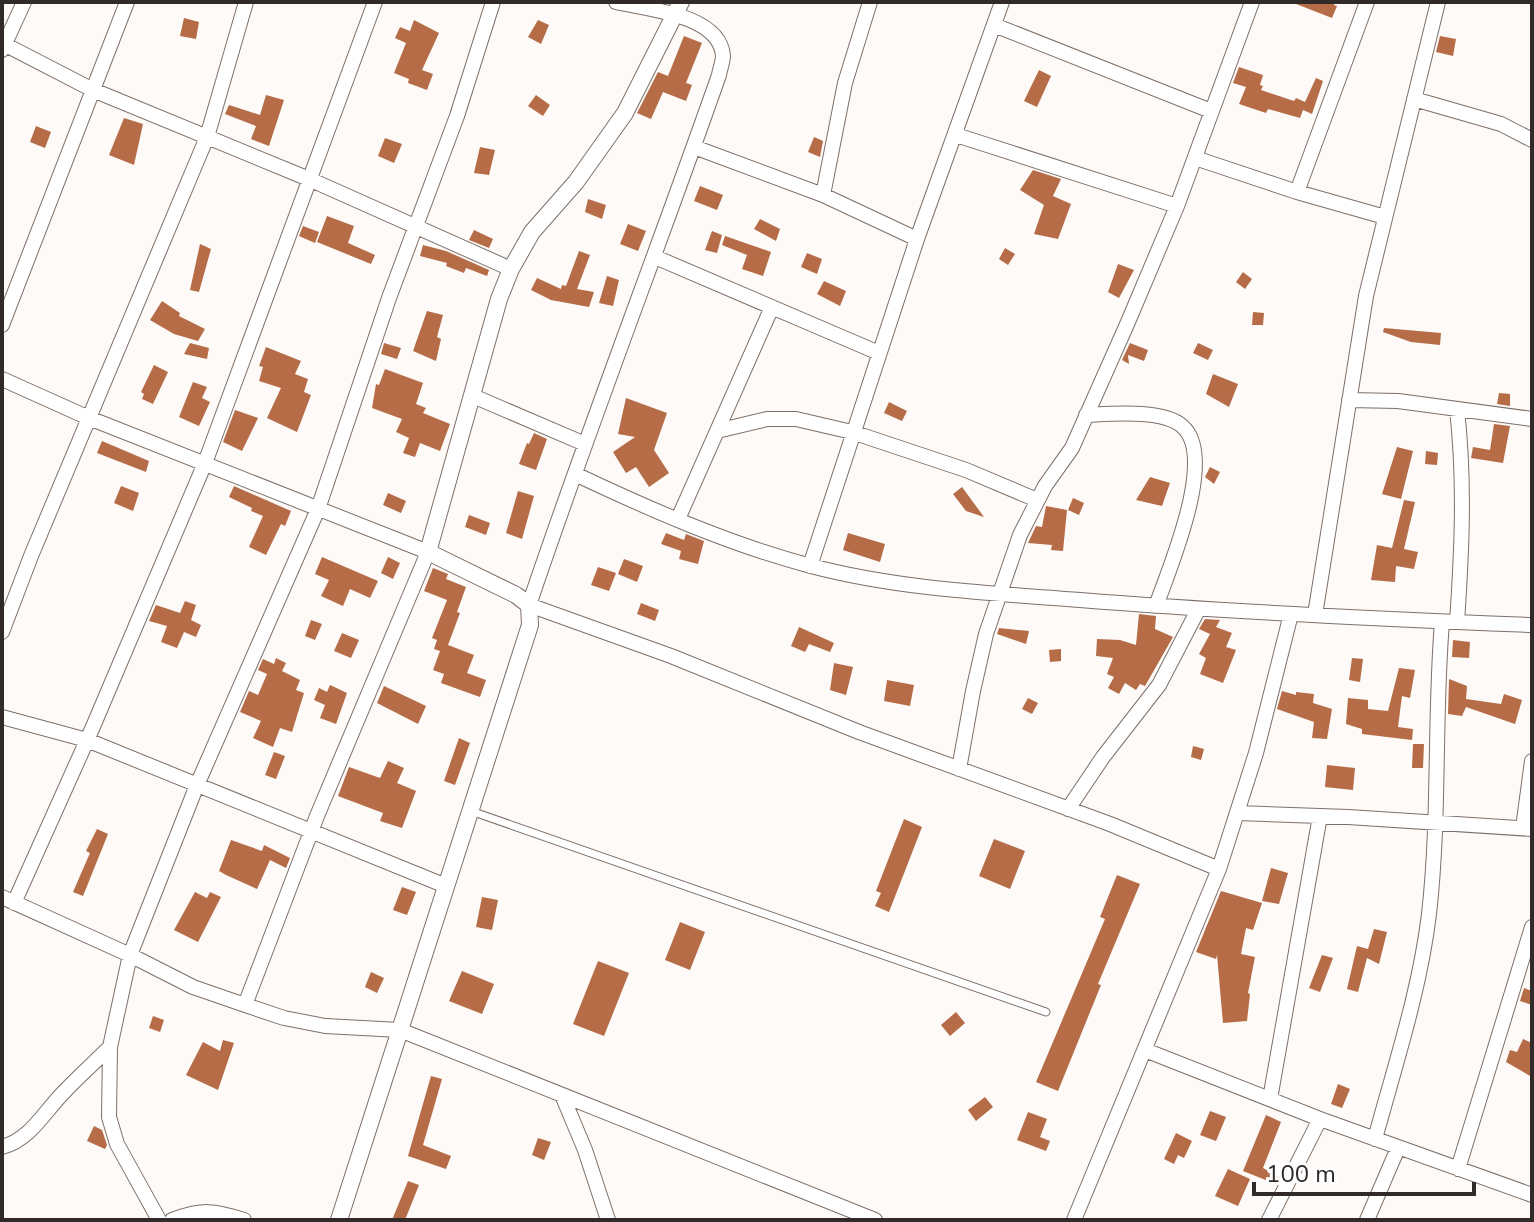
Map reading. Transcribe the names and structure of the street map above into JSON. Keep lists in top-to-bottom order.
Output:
{
  "scale_bar": "100 m"
}
